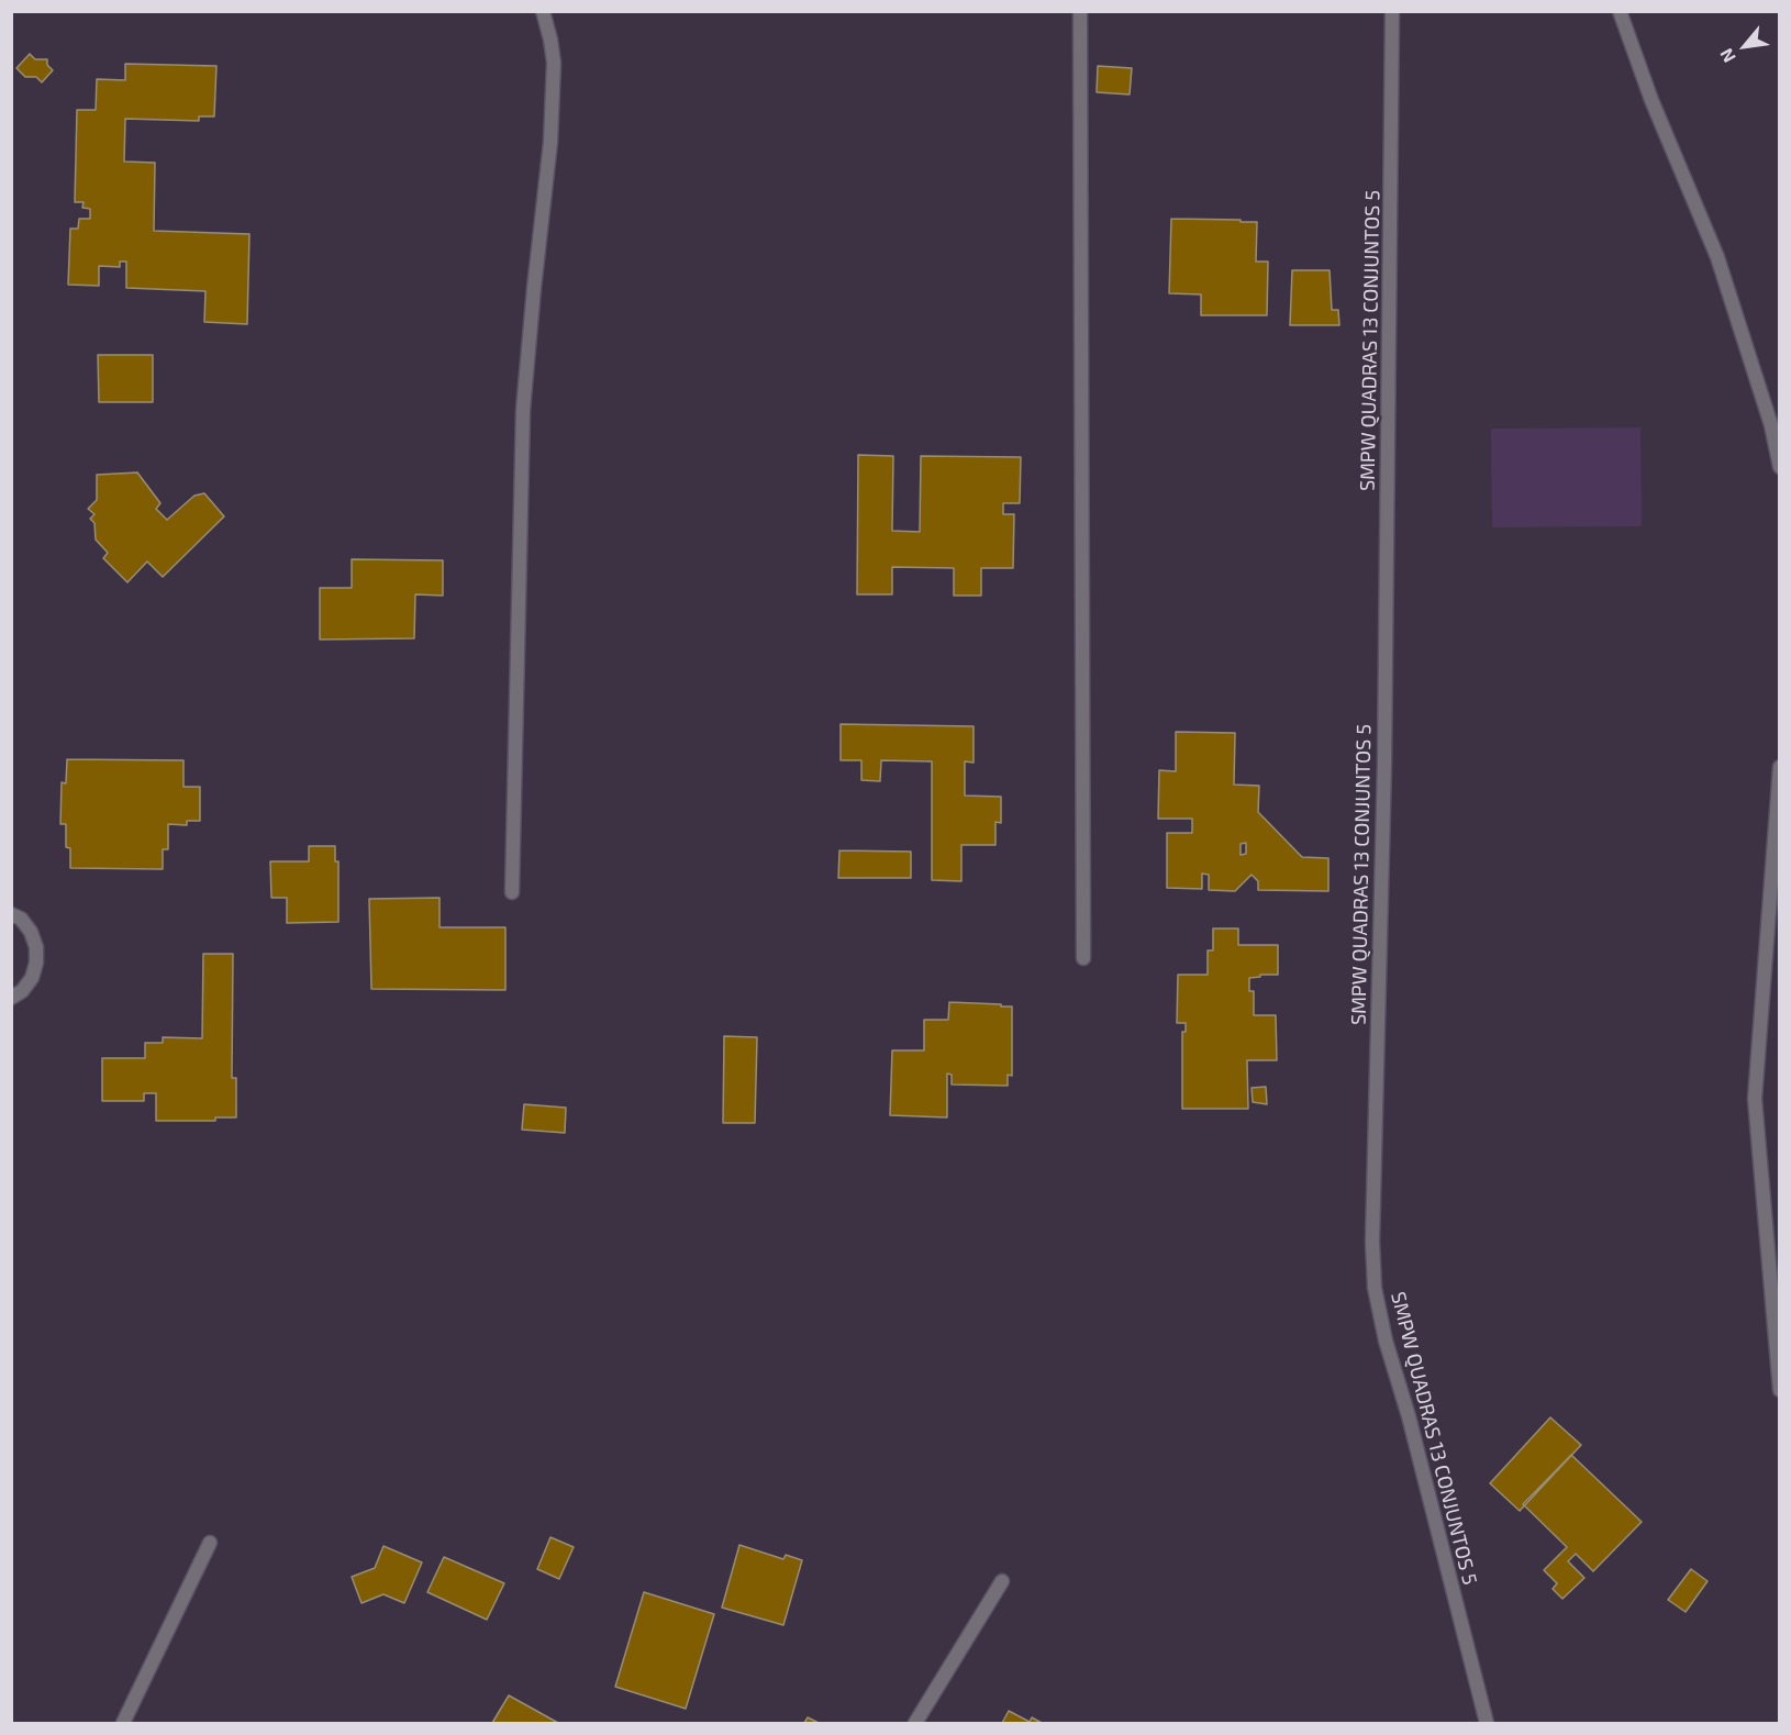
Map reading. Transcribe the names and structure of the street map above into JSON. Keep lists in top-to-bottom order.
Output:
{
  "streets": {
    "street": ["SMPW QUADRAS 13 CONJUNTOS 5"]
  },
  "north": "bottom left"
}
